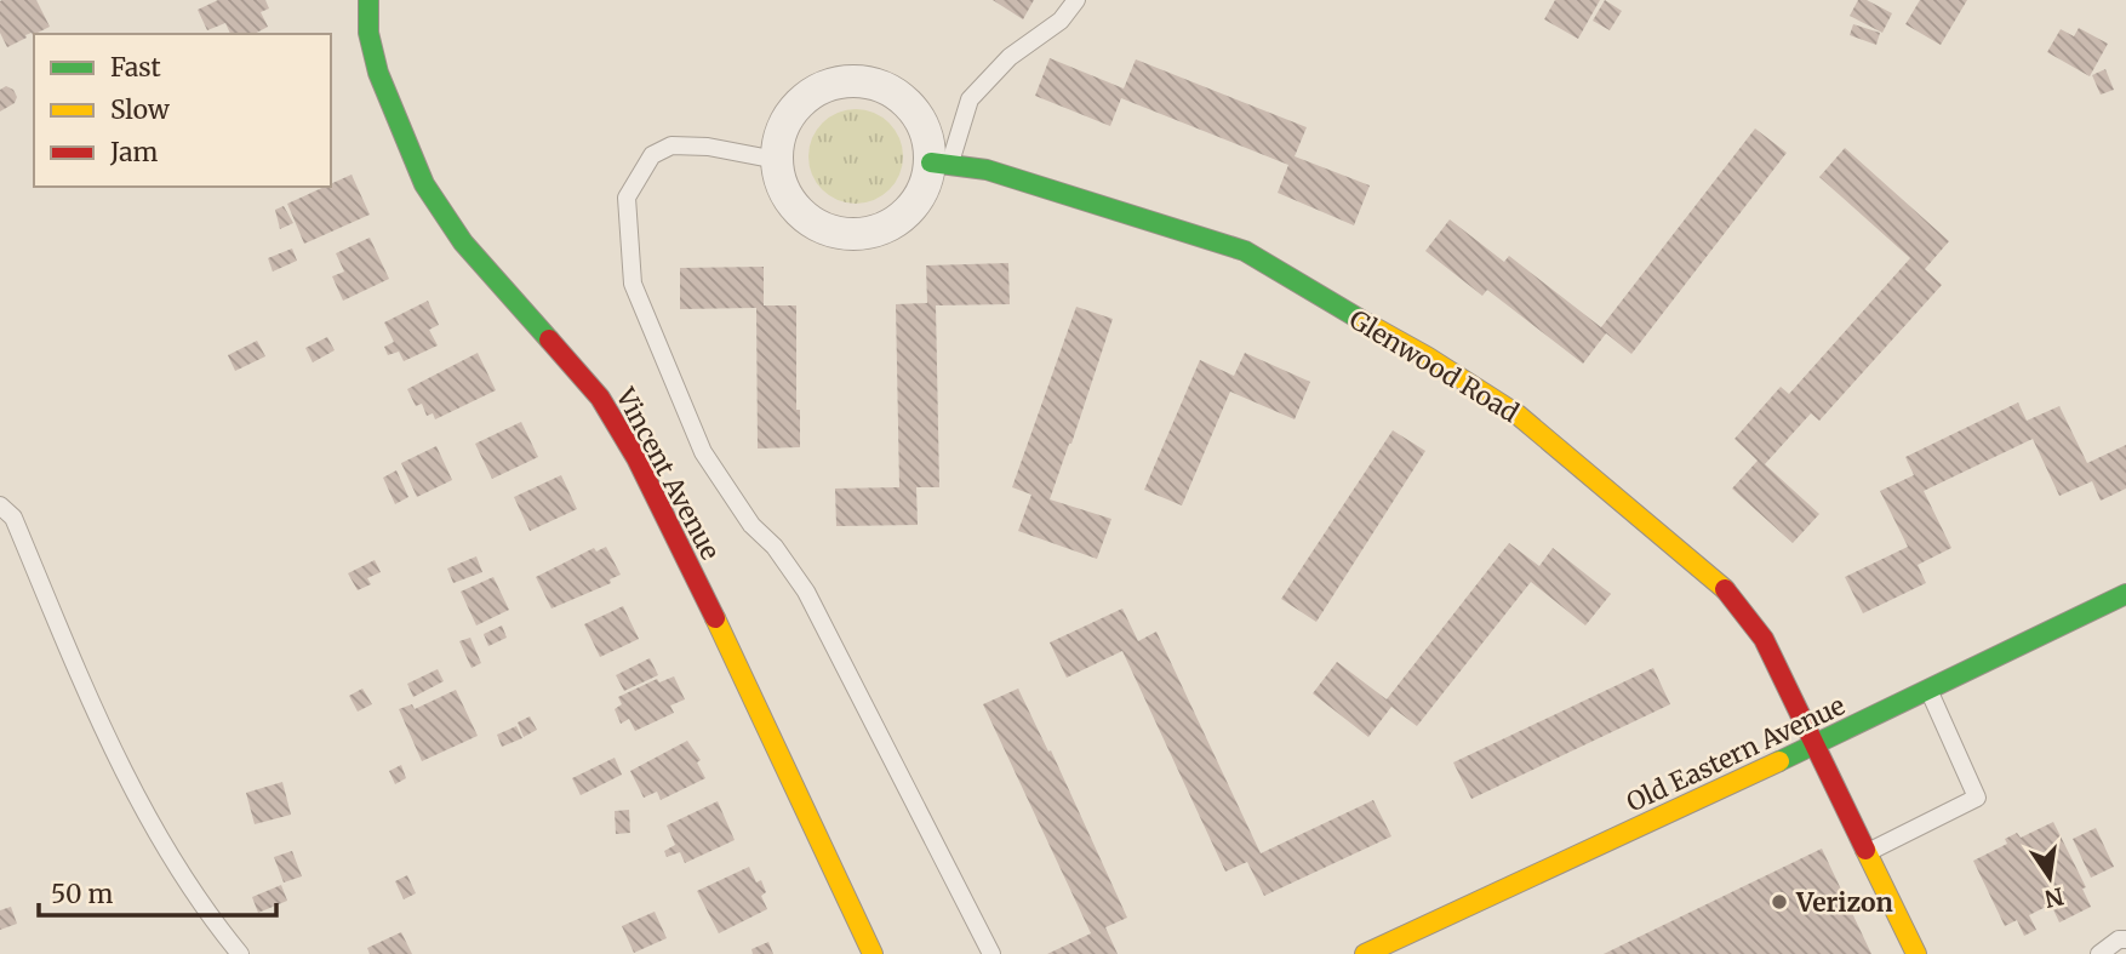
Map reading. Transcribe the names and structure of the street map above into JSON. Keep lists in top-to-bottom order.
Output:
{
  "streets": {
    "street": ["Glenwood Road", "Vincent Avenue", "Old Eastern Avenue"]
  },
  "crossings": [
    ["Glenwood Road", "Old Eastern Avenue"]
  ],
  "places": ["Verizon"],
  "legend": ["Fast", "Slow", "Jam"],
  "scale_bar": "50 m",
  "north": "bottom"
}
